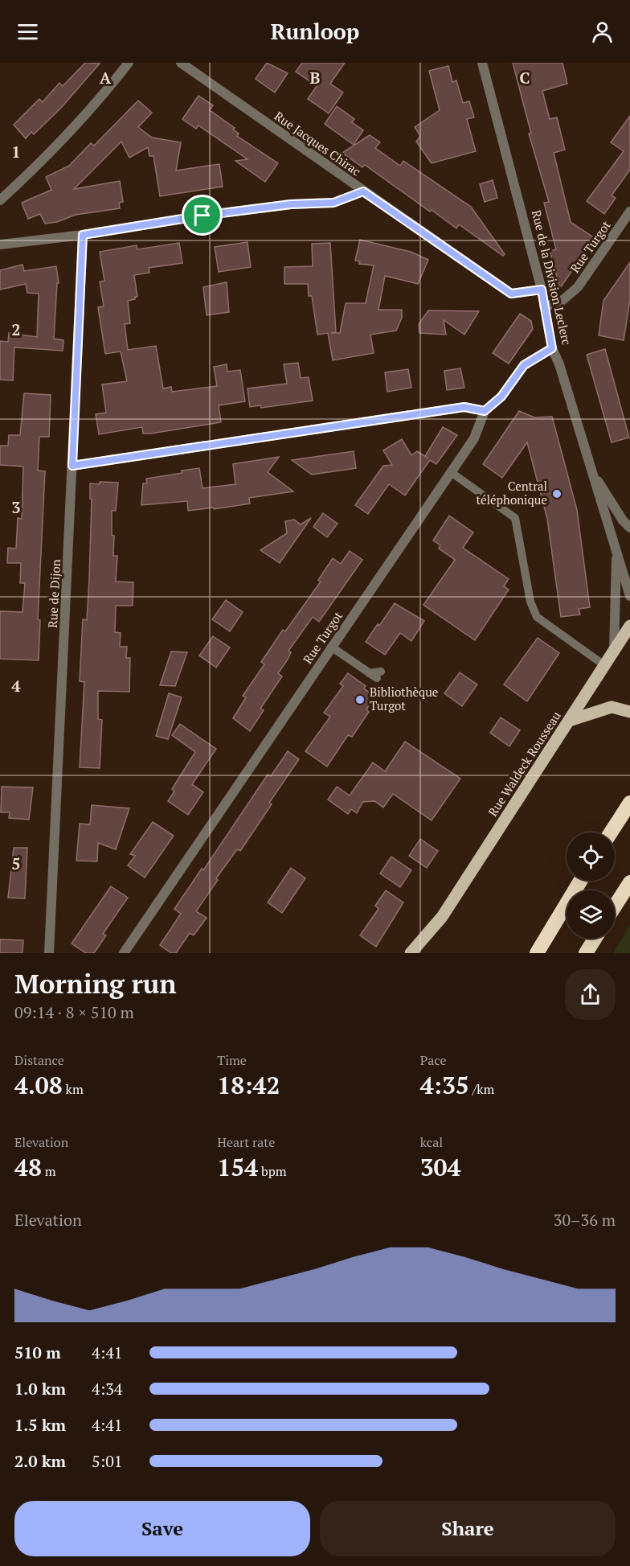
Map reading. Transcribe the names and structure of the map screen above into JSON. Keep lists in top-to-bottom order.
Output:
{
  "streets": {
    "main road": ["Rue Waldeck Rousseau"],
    "street": [
      "Rue Jacques Chirac",
      "Rue Turgot",
      "Rue de la Division Leclerc",
      "Rue de Dijon"
    ]
  },
  "crossings": [
    ["Rue Jacques Chirac", "Rue de la Division Leclerc"],
    ["Rue Turgot", "Rue de la Division Leclerc"],
    ["Rue de la Division Leclerc", "Rue Waldeck Rousseau"]
  ],
  "places": ["Central téléphonique", "Bibliothèque Turgot"],
  "page": {
    "header": "Runloop",
    "heading": ["Morning run", "09:14 · 8 × 510 m"],
    "stats": [
      ["Distance", "4.08 km"],
      ["Time", "18:42"],
      ["Pace", "4:35 /km"],
      ["Elevation", "48 m"],
      ["Heart rate", "154 bpm"],
      ["kcal", "304"]
    ],
    "chart": ["Elevation", "30–36 m"],
    "list": [
      {
        "name": "510 m",
        "note": "4:41"
      },
      {
        "name": "1.0 km",
        "note": "4:34"
      },
      {
        "name": "1.5 km",
        "note": "4:41"
      },
      {
        "name": "2.0 km",
        "note": "5:01"
      }
    ],
    "buttons": ["Save", "Share"]
  },
  "grid": {
    "columns": ["A", "B", "C"],
    "rows": [
      "1",
      "2",
      "3",
      "4",
      "5"
    ]
  }
}
